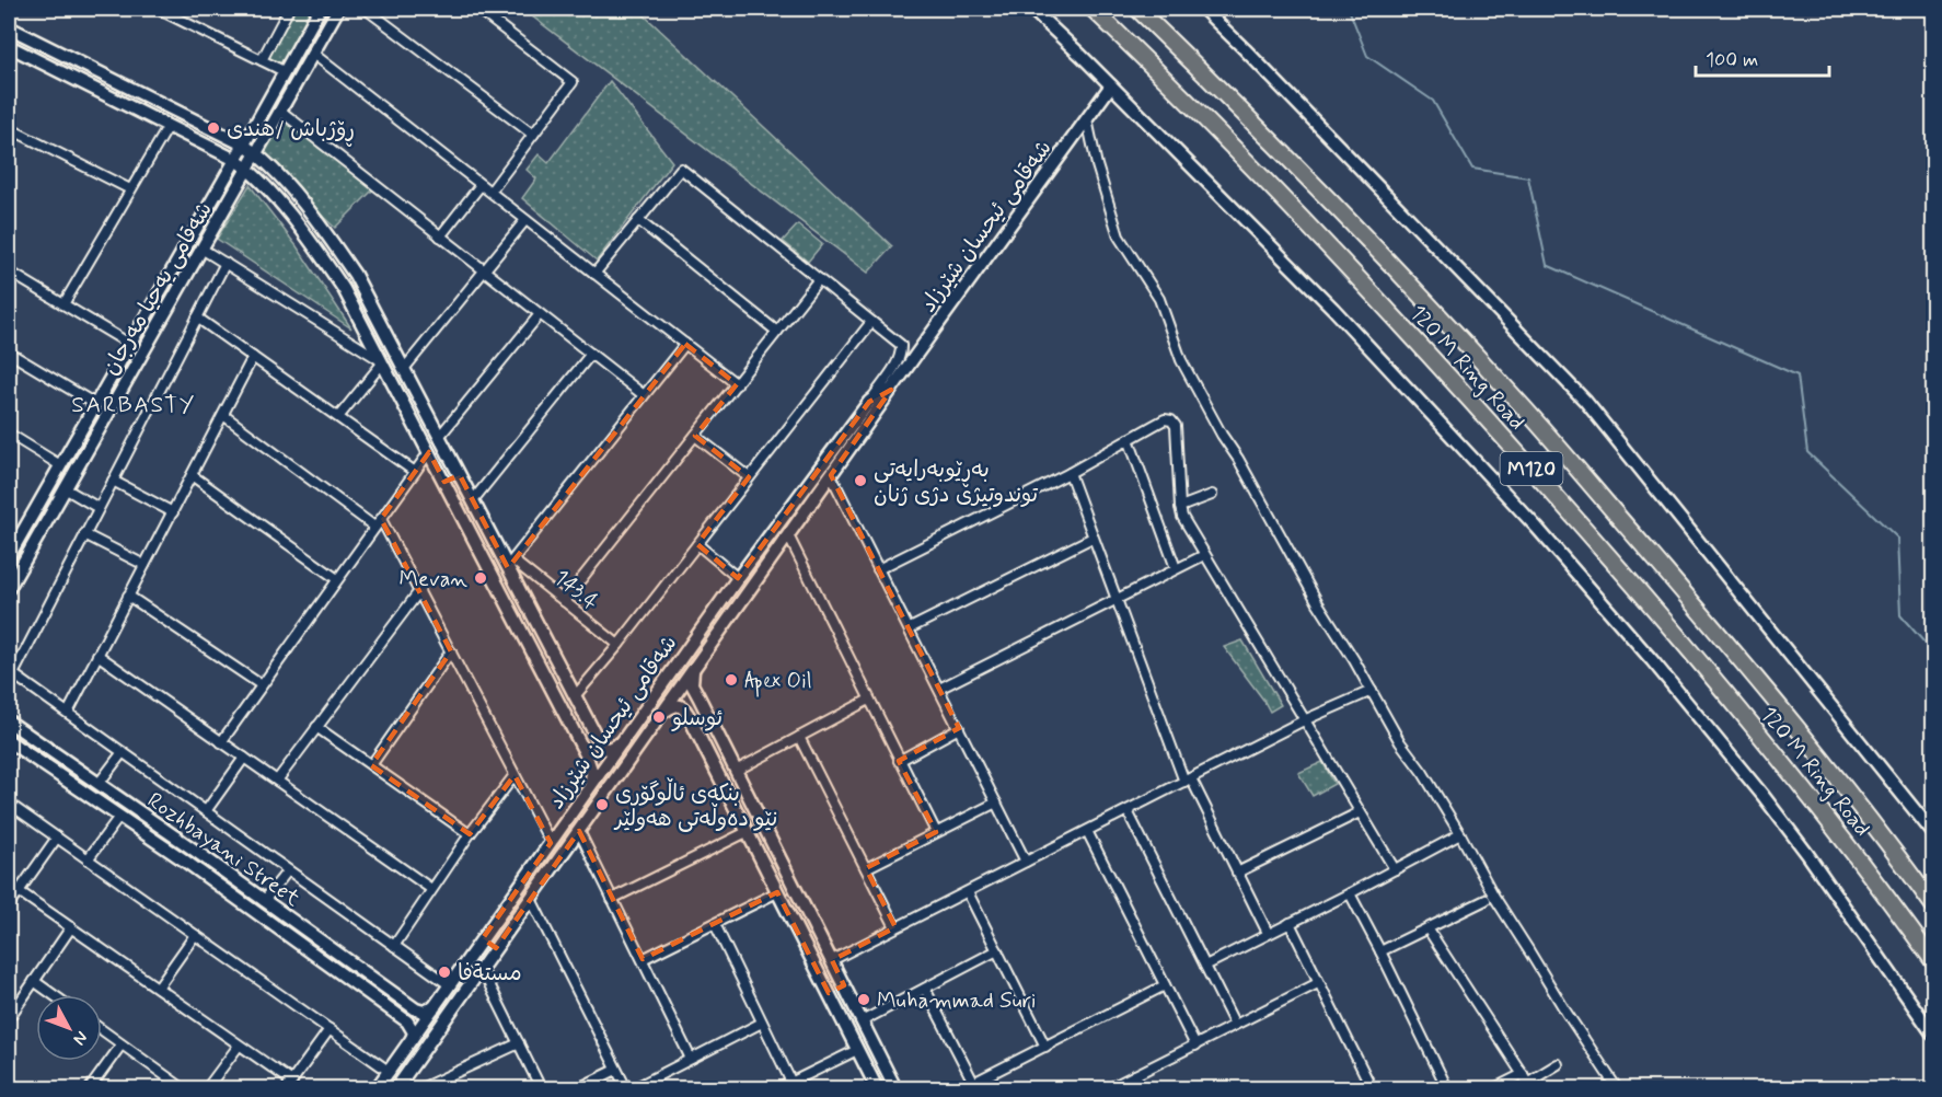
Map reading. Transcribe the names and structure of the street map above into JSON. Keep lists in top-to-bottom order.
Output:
{
  "streets": {
    "highway": ["120 M Ring Road", "M120"],
    "street": [
      "شەقامی ئیحسان شێرزاد",
      "شەقامی یەحیا مەرجان",
      "143.4",
      "Rozhbayani Street"
    ]
  },
  "districts": ["SARBASTY"],
  "places": [
    "ڕۆژباش /ھندی",
    "بەڕێوبەرایەتی توندوتیژی دژی ژنان",
    "Mevan",
    "Apex Oil",
    "ئوسلو",
    "بنکەی ئاڵوگۆڕی نێو دەوڵەتی هەولێر",
    "مستةفا",
    "Muhammad Suri"
  ],
  "scale_bar": "100 m",
  "north": "bottom right"
}
